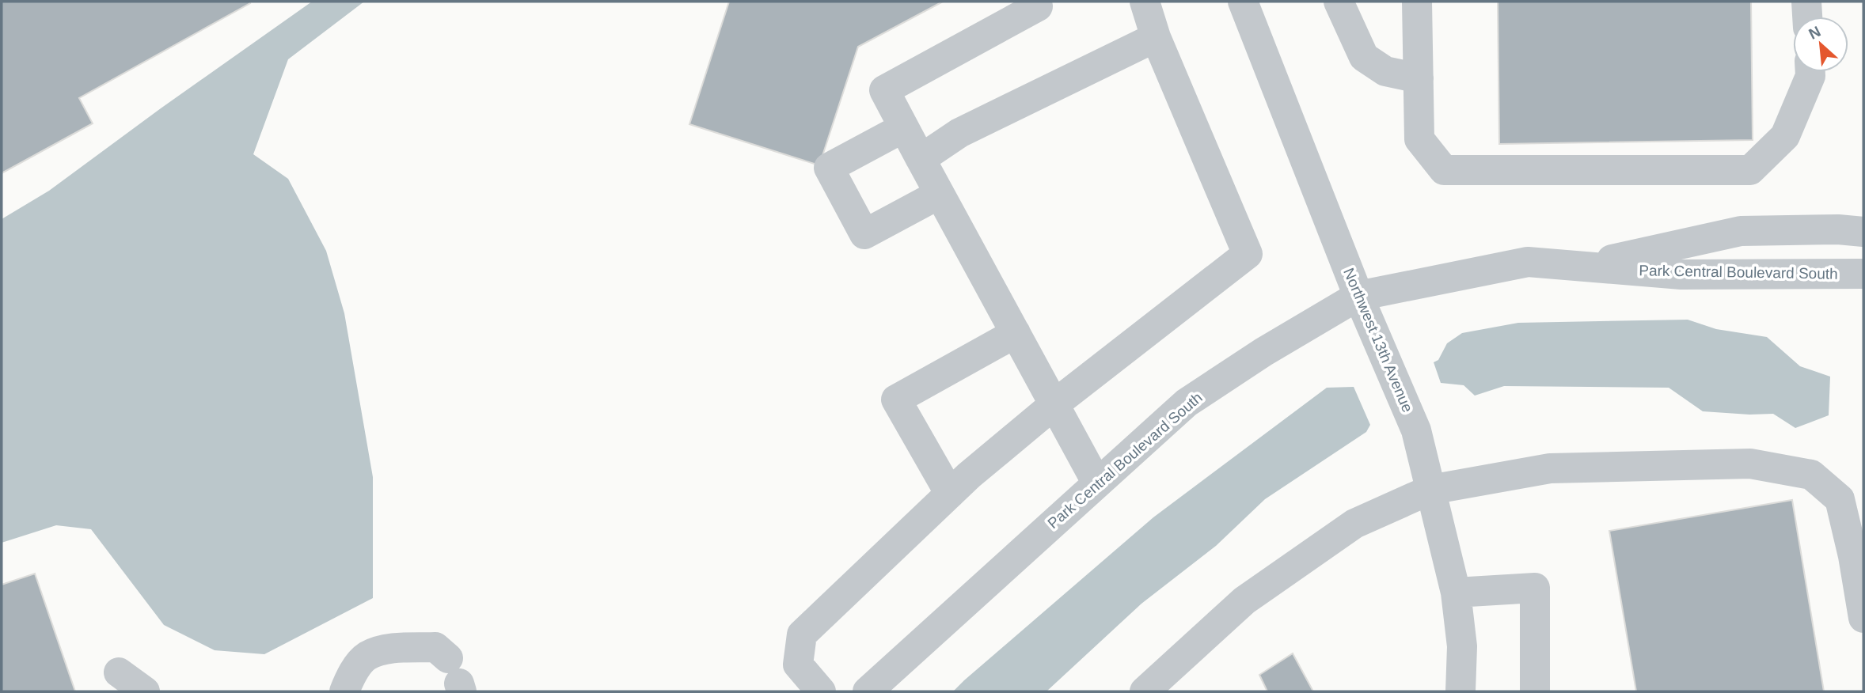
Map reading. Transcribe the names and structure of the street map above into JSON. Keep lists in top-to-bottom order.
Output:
{
  "streets": {
    "street": ["Park Central Boulevard South", "Northwest 13th Avenue"]
  },
  "crossings": [
    ["Park Central Boulevard South", "Northwest 13th Avenue"]
  ],
  "north": "top left"
}
